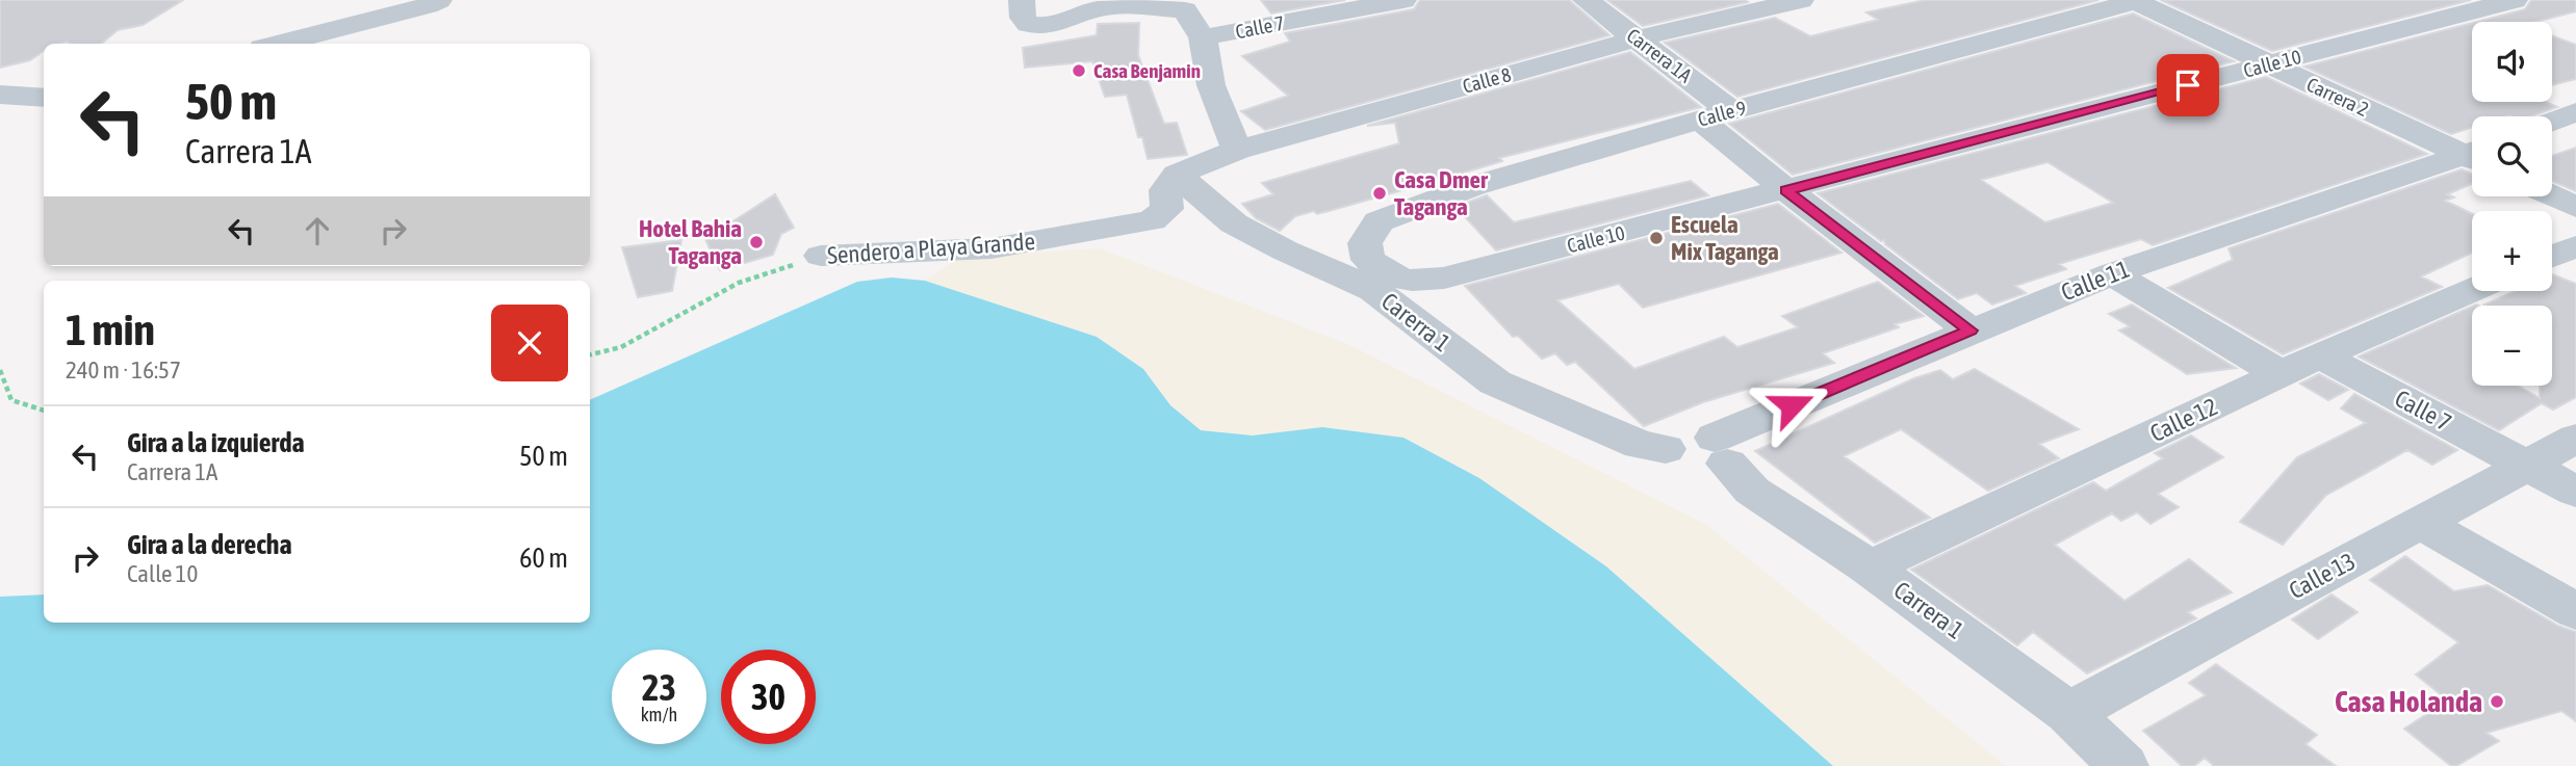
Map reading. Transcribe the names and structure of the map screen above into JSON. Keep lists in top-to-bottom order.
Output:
{
  "streets": {
    "street": [
      "Calle 7",
      "Carrera 1A",
      "Calle 10",
      "Calle 8",
      "Carrera 2",
      "Calle 9",
      "Sendero a Playa Grande",
      "Calle 11",
      "Carerra 1",
      "Calle 12",
      "Calle 13",
      "Carrera 1"
    ]
  },
  "crossings": [
    ["Calle 7", "Calle 12"],
    ["Calle 7", "Calle 13"],
    ["Carrera 1A", "Calle 10"],
    ["Carrera 1A", "Calle 8"],
    ["Carrera 1A", "Calle 9"],
    ["Carrera 1A", "Calle 11"],
    ["Calle 10", "Carrera 2"],
    ["Calle 10", "Calle 9"],
    ["Calle 8", "Sendero a Playa Grande"],
    ["Calle 8", "Carerra 1"],
    ["Carrera 2", "Calle 9"],
    ["Sendero a Playa Grande", "Carerra 1"],
    ["Calle 11", "Carerra 1"],
    ["Calle 11", "Carrera 1"],
    ["Carerra 1", "Carrera 1"],
    ["Calle 12", "Carrera 1"],
    ["Calle 13", "Carrera 1"]
  ],
  "places": [
    "Casa Benjamin",
    "Casa Dmer Taganga",
    "Escuela Mix Taganga",
    "Hotel Bahia Taganga",
    "Casa Holanda"
  ],
  "page": {
    "map_buttons": ["+", "−"],
    "turn": ["50 m", "Carrera 1A"],
    "heading": ["1 min", "240 m · 16:57"],
    "list": [
      {
        "name": "Gira a la izquierda",
        "note": "Carrera 1A",
        "value": "50 m"
      },
      {
        "name": "Gira a la derecha",
        "note": "Calle 10",
        "value": "60 m"
      }
    ],
    "speed": "23 km/h",
    "limit": "30"
  }
}
